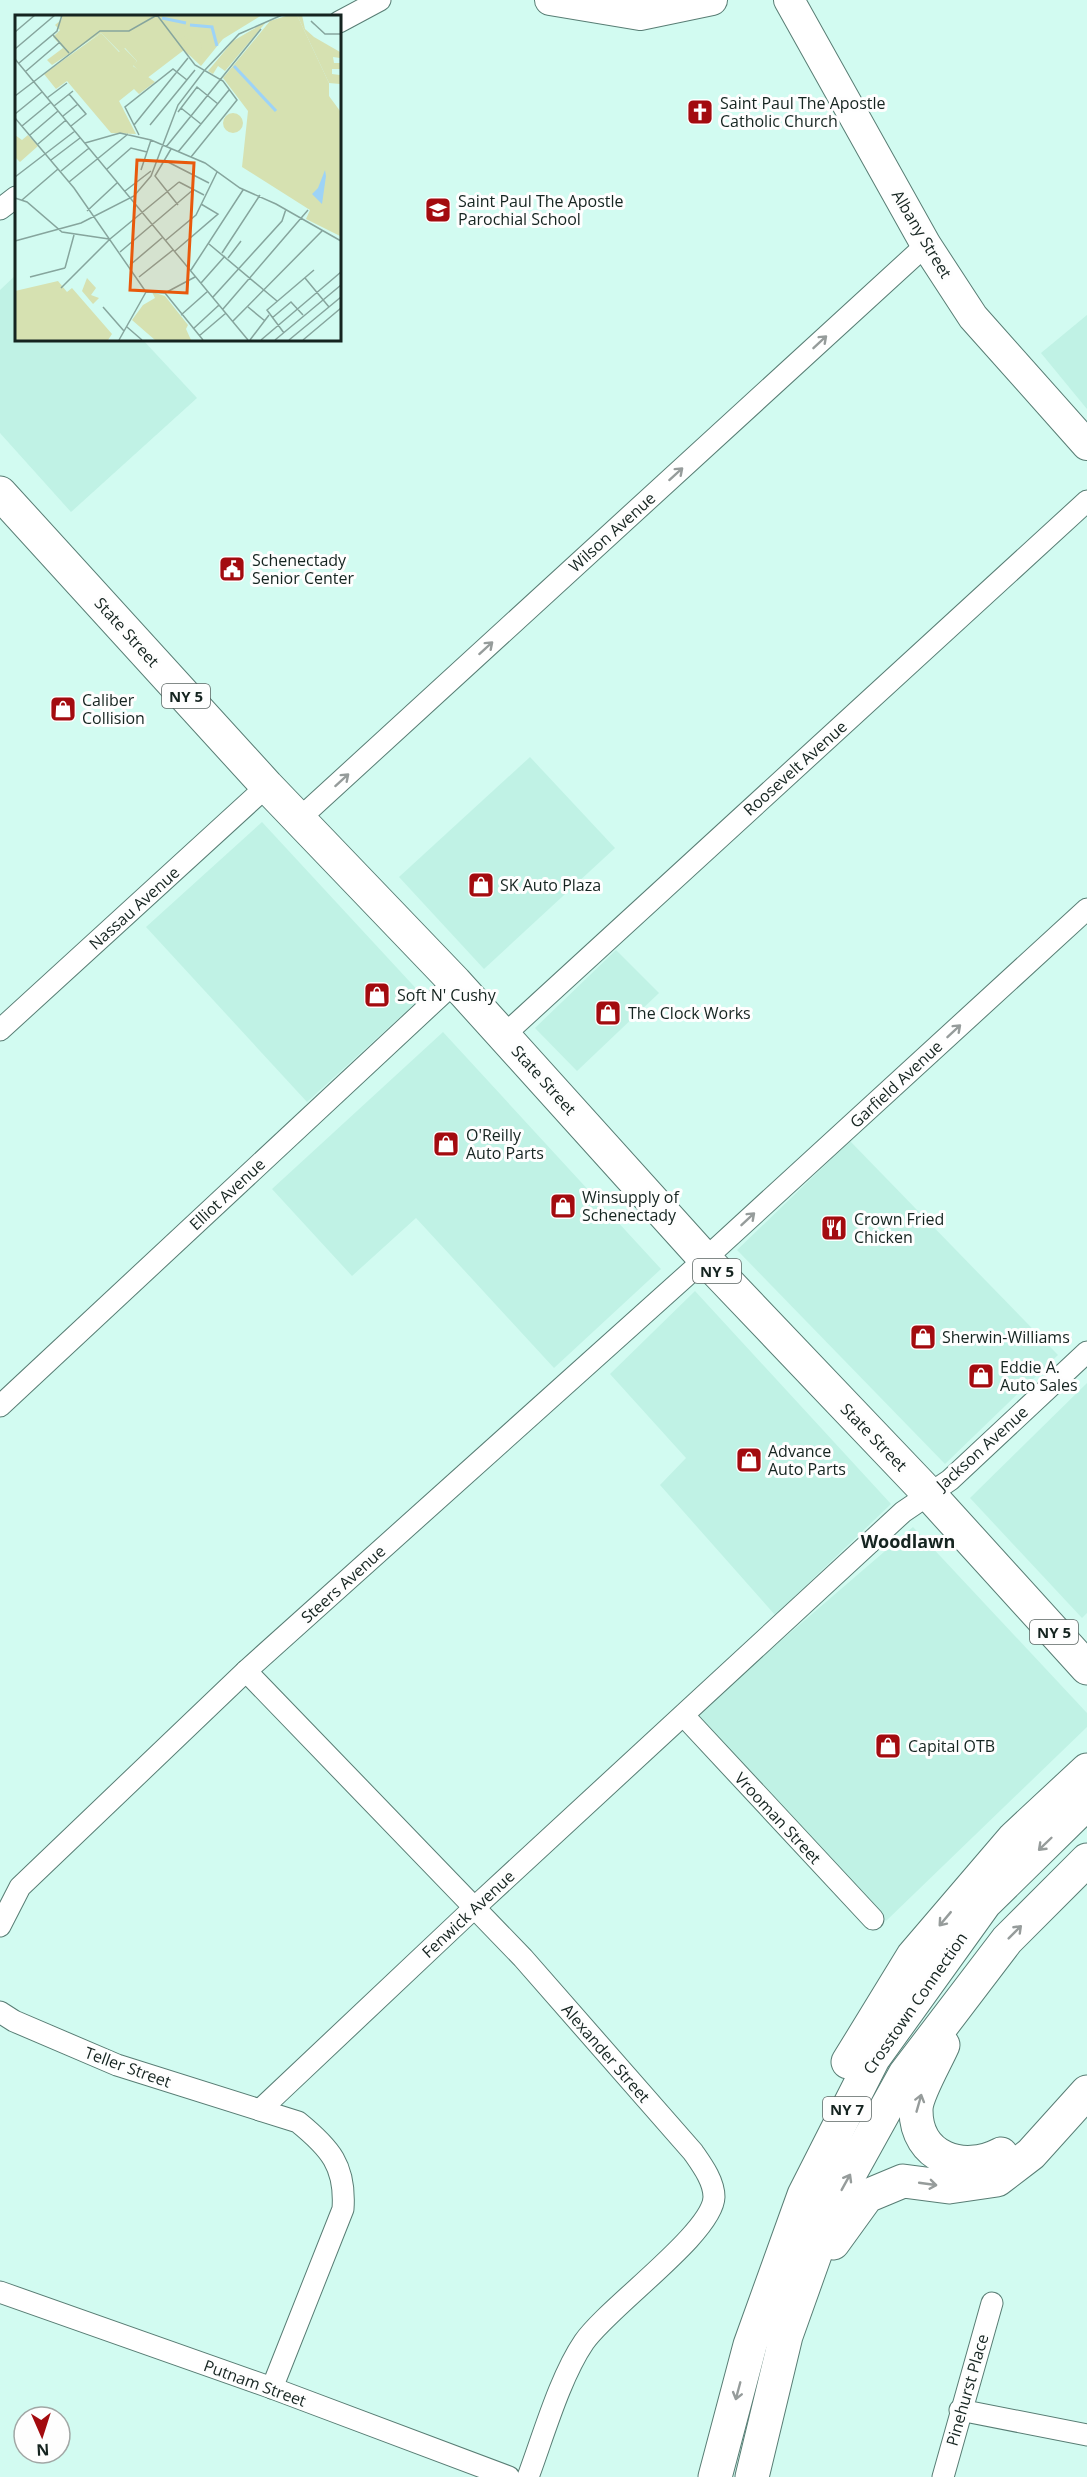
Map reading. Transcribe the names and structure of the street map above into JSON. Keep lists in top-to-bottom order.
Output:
{
  "streets": {
    "main road": [
      "State Street",
      "NY 5",
      "Crosstown Connection",
      "NY 7"
    ],
    "street": [
      "Albany Street",
      "Wilson Avenue",
      "Roosevelt Avenue",
      "Nassau Avenue",
      "Garfield Avenue",
      "Elliot Avenue",
      "Jackson Avenue",
      "Steers Avenue",
      "Vrooman Street",
      "Fenwick Avenue",
      "Alexander Street",
      "Teller Street",
      "Putnam Street",
      "Pinehurst Place"
    ]
  },
  "crossings": [
    ["Albany Street", "Wilson Avenue"],
    ["Wilson Avenue", "State Street"],
    ["State Street", "Roosevelt Avenue"],
    ["State Street", "Nassau Avenue"],
    ["State Street", "Garfield Avenue"],
    ["State Street", "Elliot Avenue"],
    ["State Street", "Jackson Avenue"],
    ["State Street", "Steers Avenue"],
    ["State Street", "Fenwick Avenue"],
    ["Garfield Avenue", "Steers Avenue"],
    ["Jackson Avenue", "Fenwick Avenue"],
    ["Steers Avenue", "Alexander Street"],
    ["Vrooman Street", "Fenwick Avenue"],
    ["Fenwick Avenue", "Alexander Street"],
    ["Fenwick Avenue", "Teller Street"]
  ],
  "one_way": ["Wilson Avenue", "Garfield Avenue"],
  "districts": ["Woodlawn"],
  "places": {
    "church": ["Saint Paul The Apostle Catholic Church"],
    "school or university": ["Saint Paul The Apostle Parochial School"],
    "public building": ["Schenectady Senior Center"],
    "shop": [
      "Caliber Collision",
      "SK Auto Plaza",
      "Soft N' Cushy",
      "The Clock Works",
      "O'Reilly Auto Parts",
      "Winsupply of Schenectady",
      "Sherwin-Williams",
      "Eddie A. Auto Sales",
      "Advance Auto Parts",
      "Capital OTB"
    ],
    "restaurant": ["Crown Fried Chicken"]
  },
  "north": "bottom"
}
